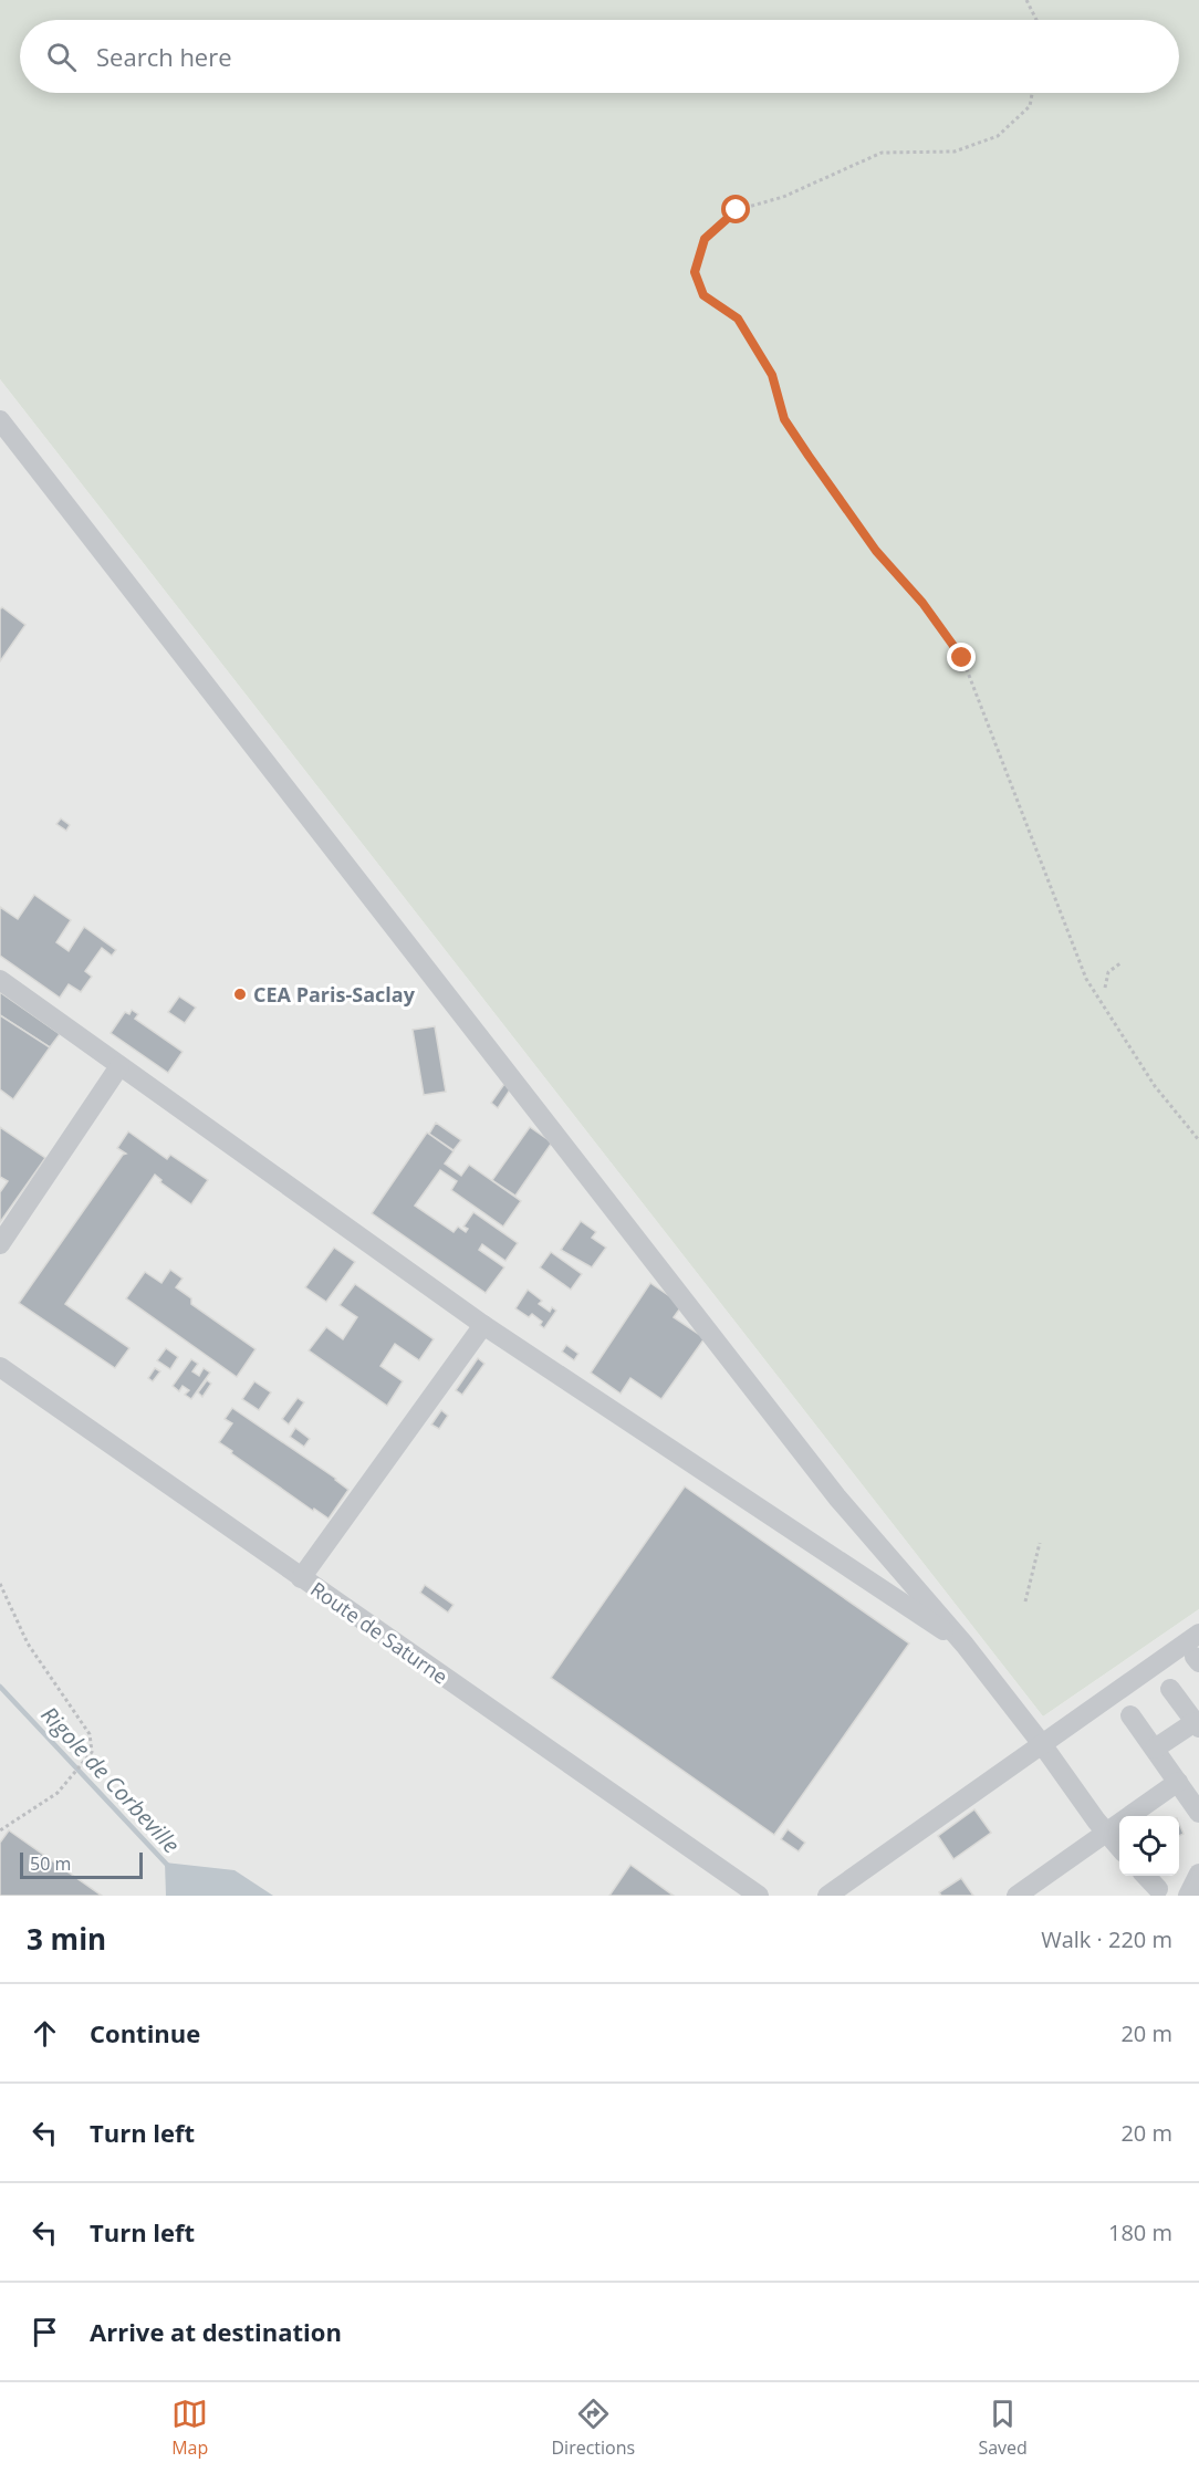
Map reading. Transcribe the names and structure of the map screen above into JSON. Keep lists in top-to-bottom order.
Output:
{
  "streets": {
    "lane": ["Route de Saturne"]
  },
  "water": ["Rigole de Corbeville"],
  "places": ["CEA Paris-Saclay"],
  "scale_bar": "50 m",
  "page": {
    "search": "Search here",
    "scale": "50 m",
    "heading": ["3 min", "Walk · 220 m"],
    "list": [
      ["Continue", "20 m"],
      ["Turn left", "20 m"],
      ["Turn left", "180 m"],
      "Arrive at destination"
    ],
    "nav": ["Map", "Directions", "Saved"]
  }
}
